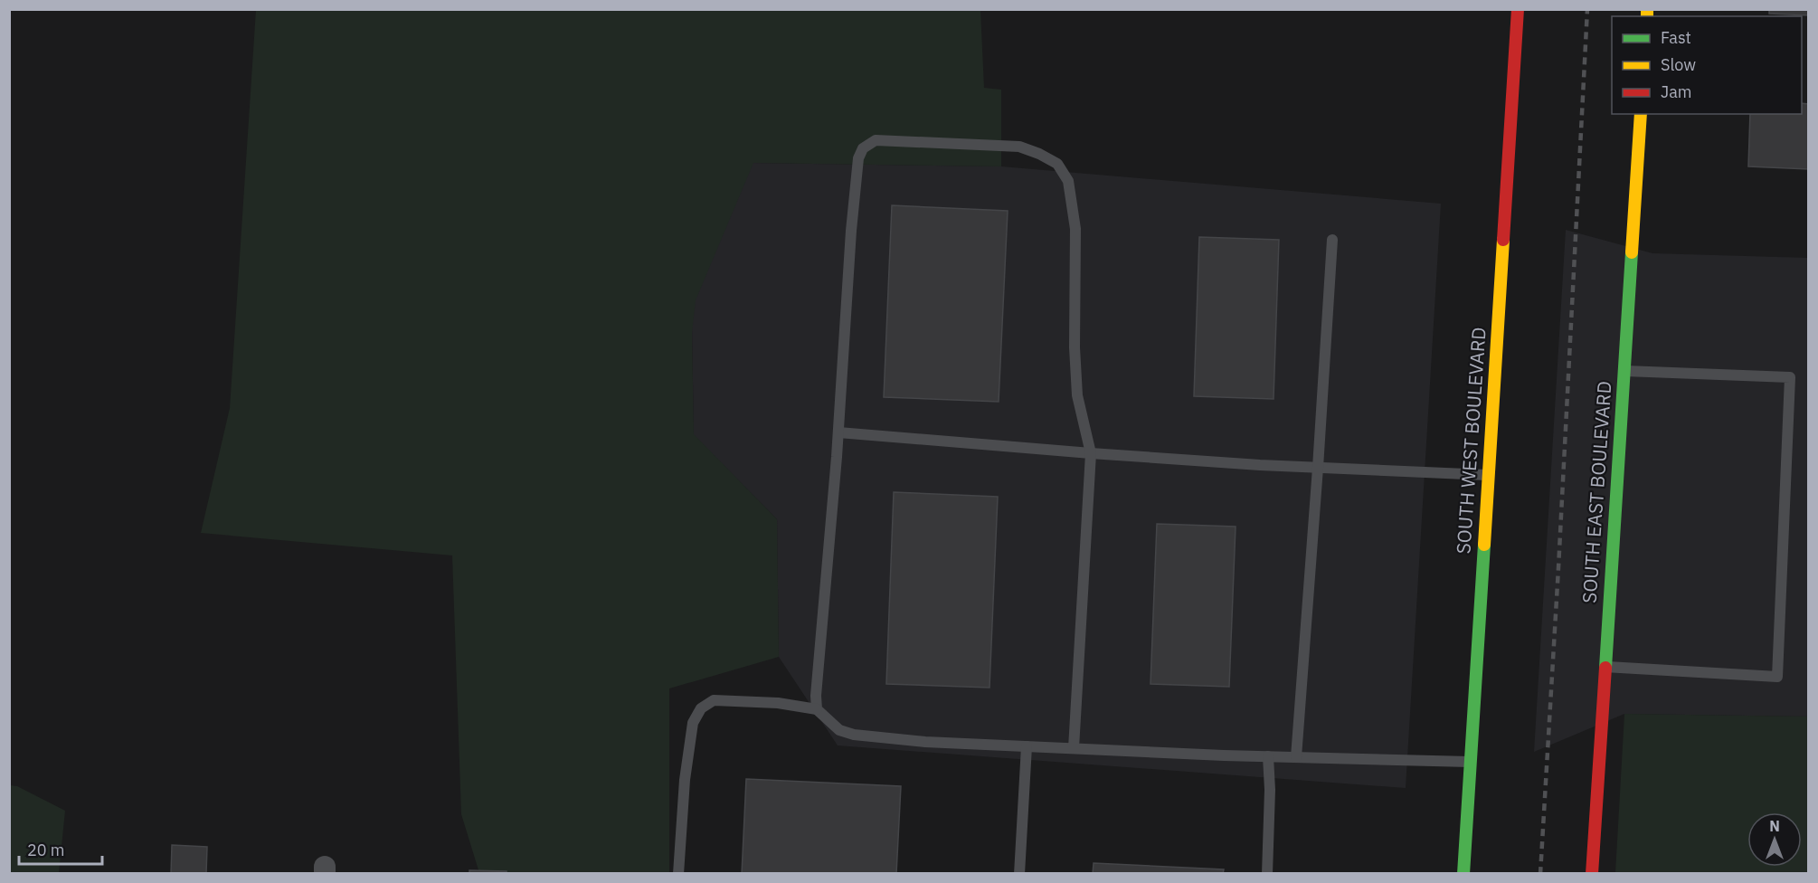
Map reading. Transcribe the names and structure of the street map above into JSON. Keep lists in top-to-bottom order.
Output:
{
  "streets": {
    "main road": ["SOUTH WEST BOULEVARD", "SOUTH EAST BOULEVARD"]
  },
  "legend": ["Fast", "Slow", "Jam"],
  "scale_bar": "20 m",
  "north": "top"
}
